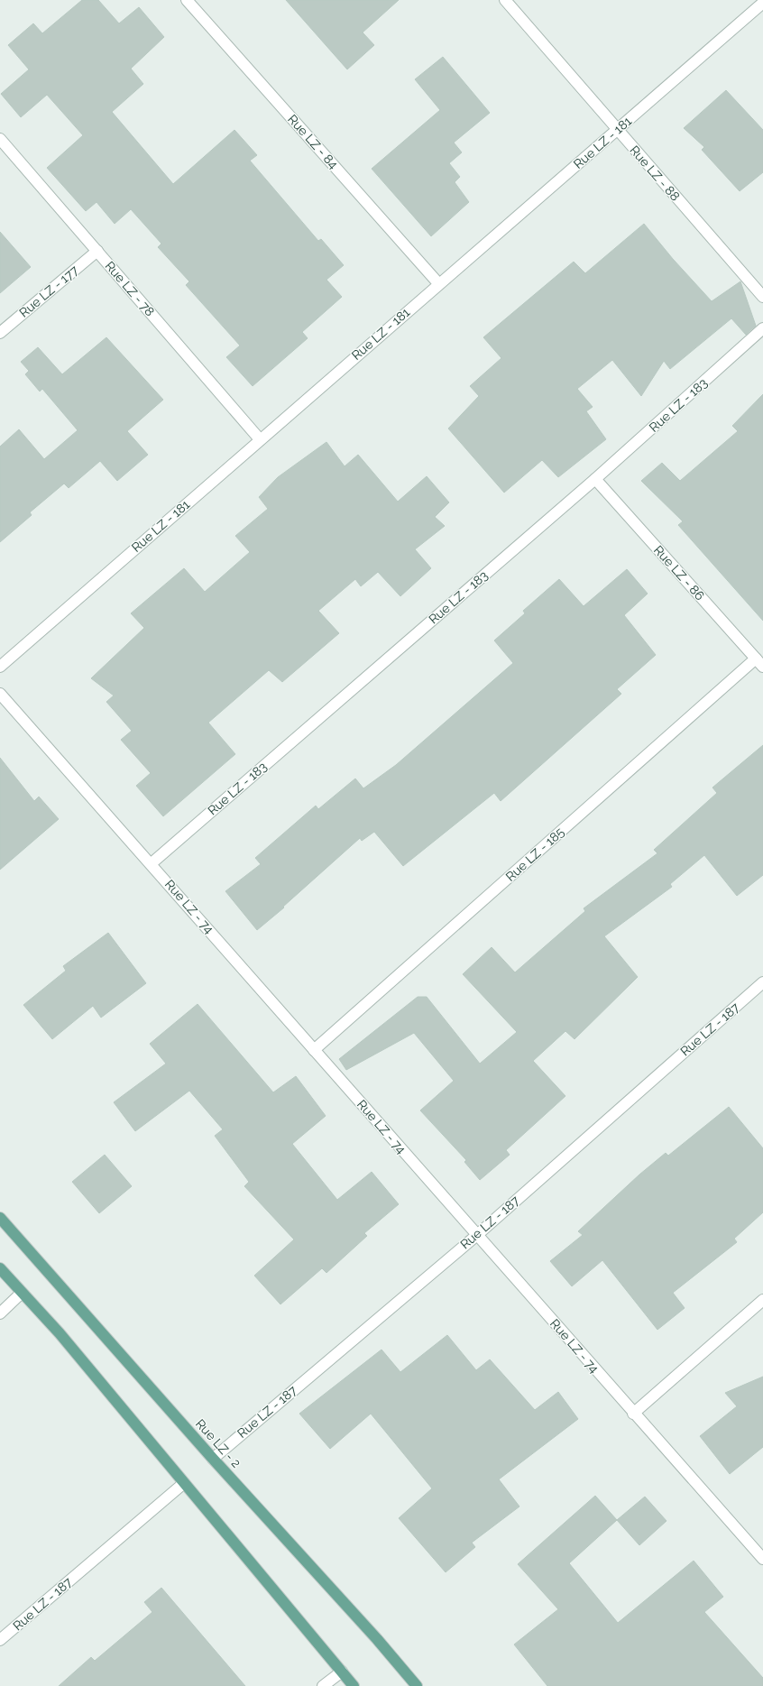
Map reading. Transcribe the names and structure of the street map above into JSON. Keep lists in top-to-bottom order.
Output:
{
  "streets": {
    "main road": ["Rue LZ - 2"],
    "street": [
      "Rue LZ - 84",
      "Rue LZ - 181",
      "Rue LZ - 88",
      "Rue LZ - 78",
      "Rue LZ - 177",
      "Rue LZ - 183",
      "Rue LZ - 86",
      "Rue LZ - 185",
      "Rue LZ - 74",
      "Rue LZ - 187"
    ]
  },
  "crossings": [
    ["Rue LZ - 84", "Rue LZ - 181"],
    ["Rue LZ - 181", "Rue LZ - 88"],
    ["Rue LZ - 181", "Rue LZ - 78"],
    ["Rue LZ - 78", "Rue LZ - 177"],
    ["Rue LZ - 183", "Rue LZ - 86"],
    ["Rue LZ - 183", "Rue LZ - 74"],
    ["Rue LZ - 86", "Rue LZ - 185"],
    ["Rue LZ - 185", "Rue LZ - 74"],
    ["Rue LZ - 74", "Rue LZ - 187"],
    ["Rue LZ - 187", "Rue LZ - 2"]
  ]
}
